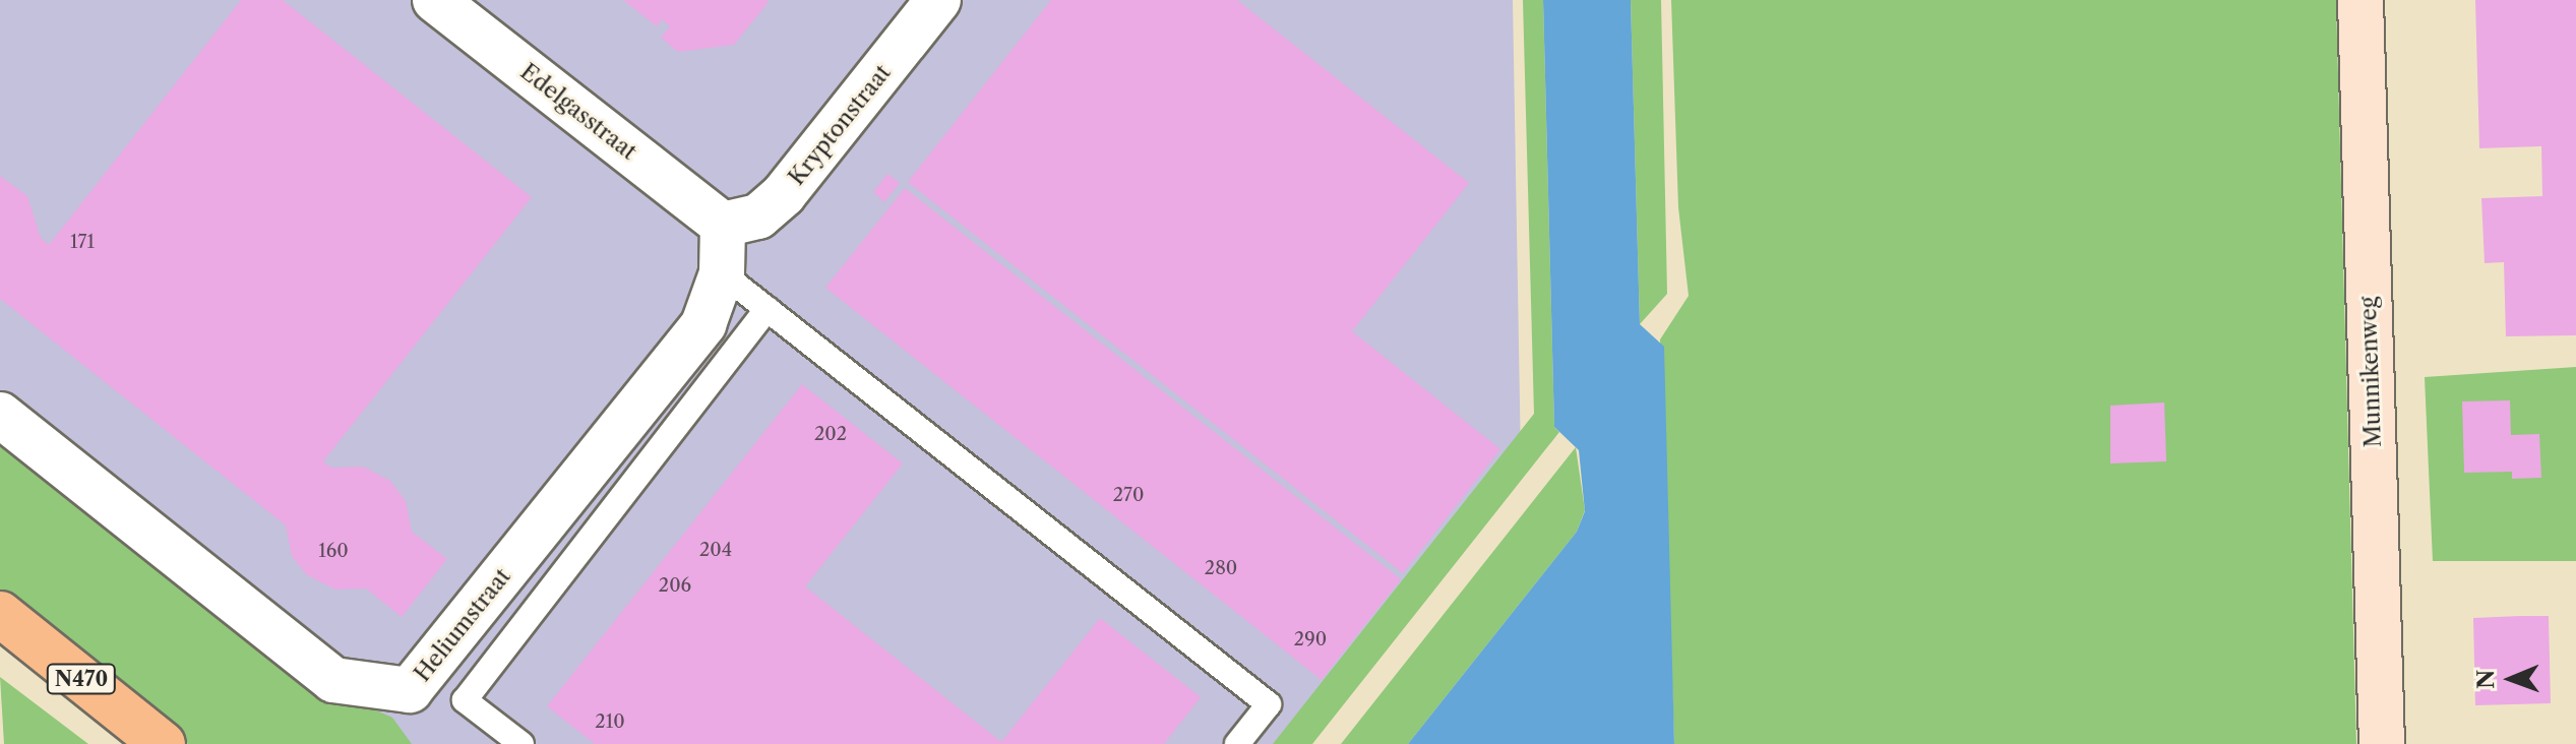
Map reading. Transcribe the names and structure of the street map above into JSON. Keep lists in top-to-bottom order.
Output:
{
  "streets": {
    "main road": ["N470"],
    "street": [
      "Edelgasstraat",
      "Kryptonstraat",
      "Munnikenweg",
      "Heliumstraat"
    ]
  },
  "crossings": [
    ["Edelgasstraat", "Kryptonstraat"],
    ["Edelgasstraat", "Heliumstraat"],
    ["Kryptonstraat", "Heliumstraat"]
  ],
  "house_numbers": [
    "171",
    "202",
    "270",
    "204",
    "160",
    "280",
    "206",
    "290",
    "210"
  ],
  "north": "left"
}
